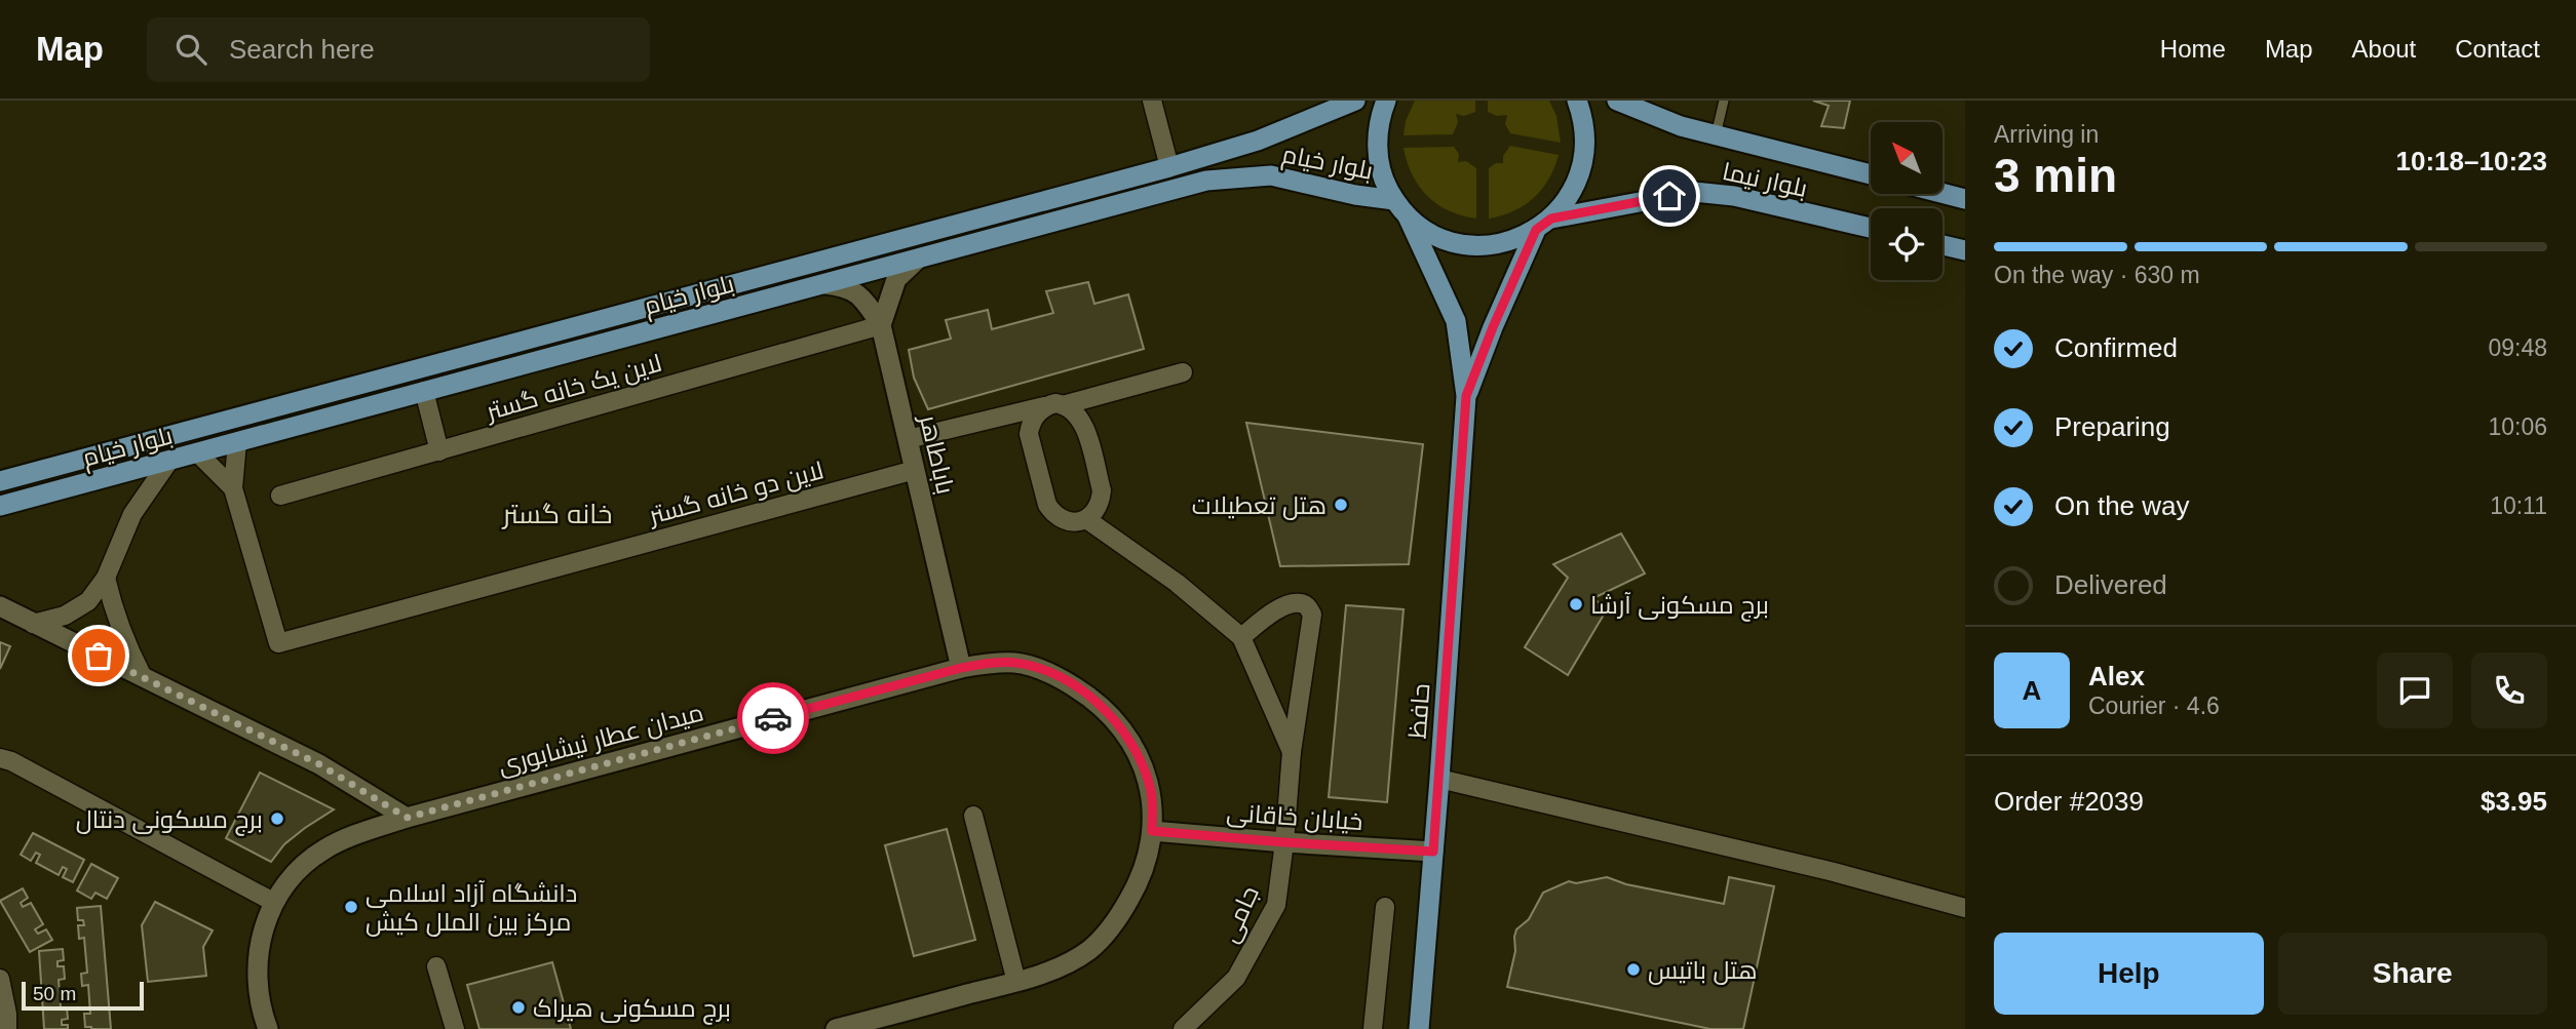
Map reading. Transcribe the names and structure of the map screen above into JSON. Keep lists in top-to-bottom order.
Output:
{
  "streets": {
    "main road": ["بلوار خیام", "بلوار نیما", "حافظ"],
    "street": [
      "لاین یک خانه گستر",
      "باباطاهر",
      "لاین دو خانه گستر",
      "میدان عطار نیشابوری",
      "خیابان خاقانی",
      "جامی"
    ]
  },
  "crossings": [
    ["بلوار خیام", "بلوار نیما"],
    ["بلوار خیام", "باباطاهر"],
    ["لاین یک خانه گستر", "باباطاهر"],
    ["باباطاهر", "لاین دو خانه گستر"],
    ["باباطاهر", "میدان عطار نیشابوری"],
    ["حافظ", "خیابان خاقانی"],
    ["میدان عطار نیشابوری", "خیابان خاقانی"],
    ["خیابان خاقانی", "جامی"]
  ],
  "districts": ["خانه گستر"],
  "places": [
    "هتل تعطیلات",
    "برج مسکونی آرشا",
    "برج مسکونی دنتال",
    "دانشگاه آزاد اسلامی مرکز بین الملل کیش",
    "هتل باتیس",
    "برج مسکونی هیراک"
  ],
  "scale_bar": "50 m",
  "north": "top left",
  "page": {
    "header": "Map",
    "search": "Search here",
    "nav": [
      "Home",
      "Map",
      "About",
      "Contact"
    ],
    "heading": ["3 min", "Arriving in", "10:18–10:23"],
    "panel": [
      "Alex",
      "Courier · 4.6",
      "Order #2039",
      "$3.95"
    ],
    "bar": "On the way · 630 m",
    "list": [
      ["Confirmed", "09:48"],
      ["Preparing", "10:06"],
      ["On the way", "10:11"],
      "Delivered"
    ],
    "round": "A",
    "buttons": ["Help", "Share"],
    "scale": "50 m"
  }
}
